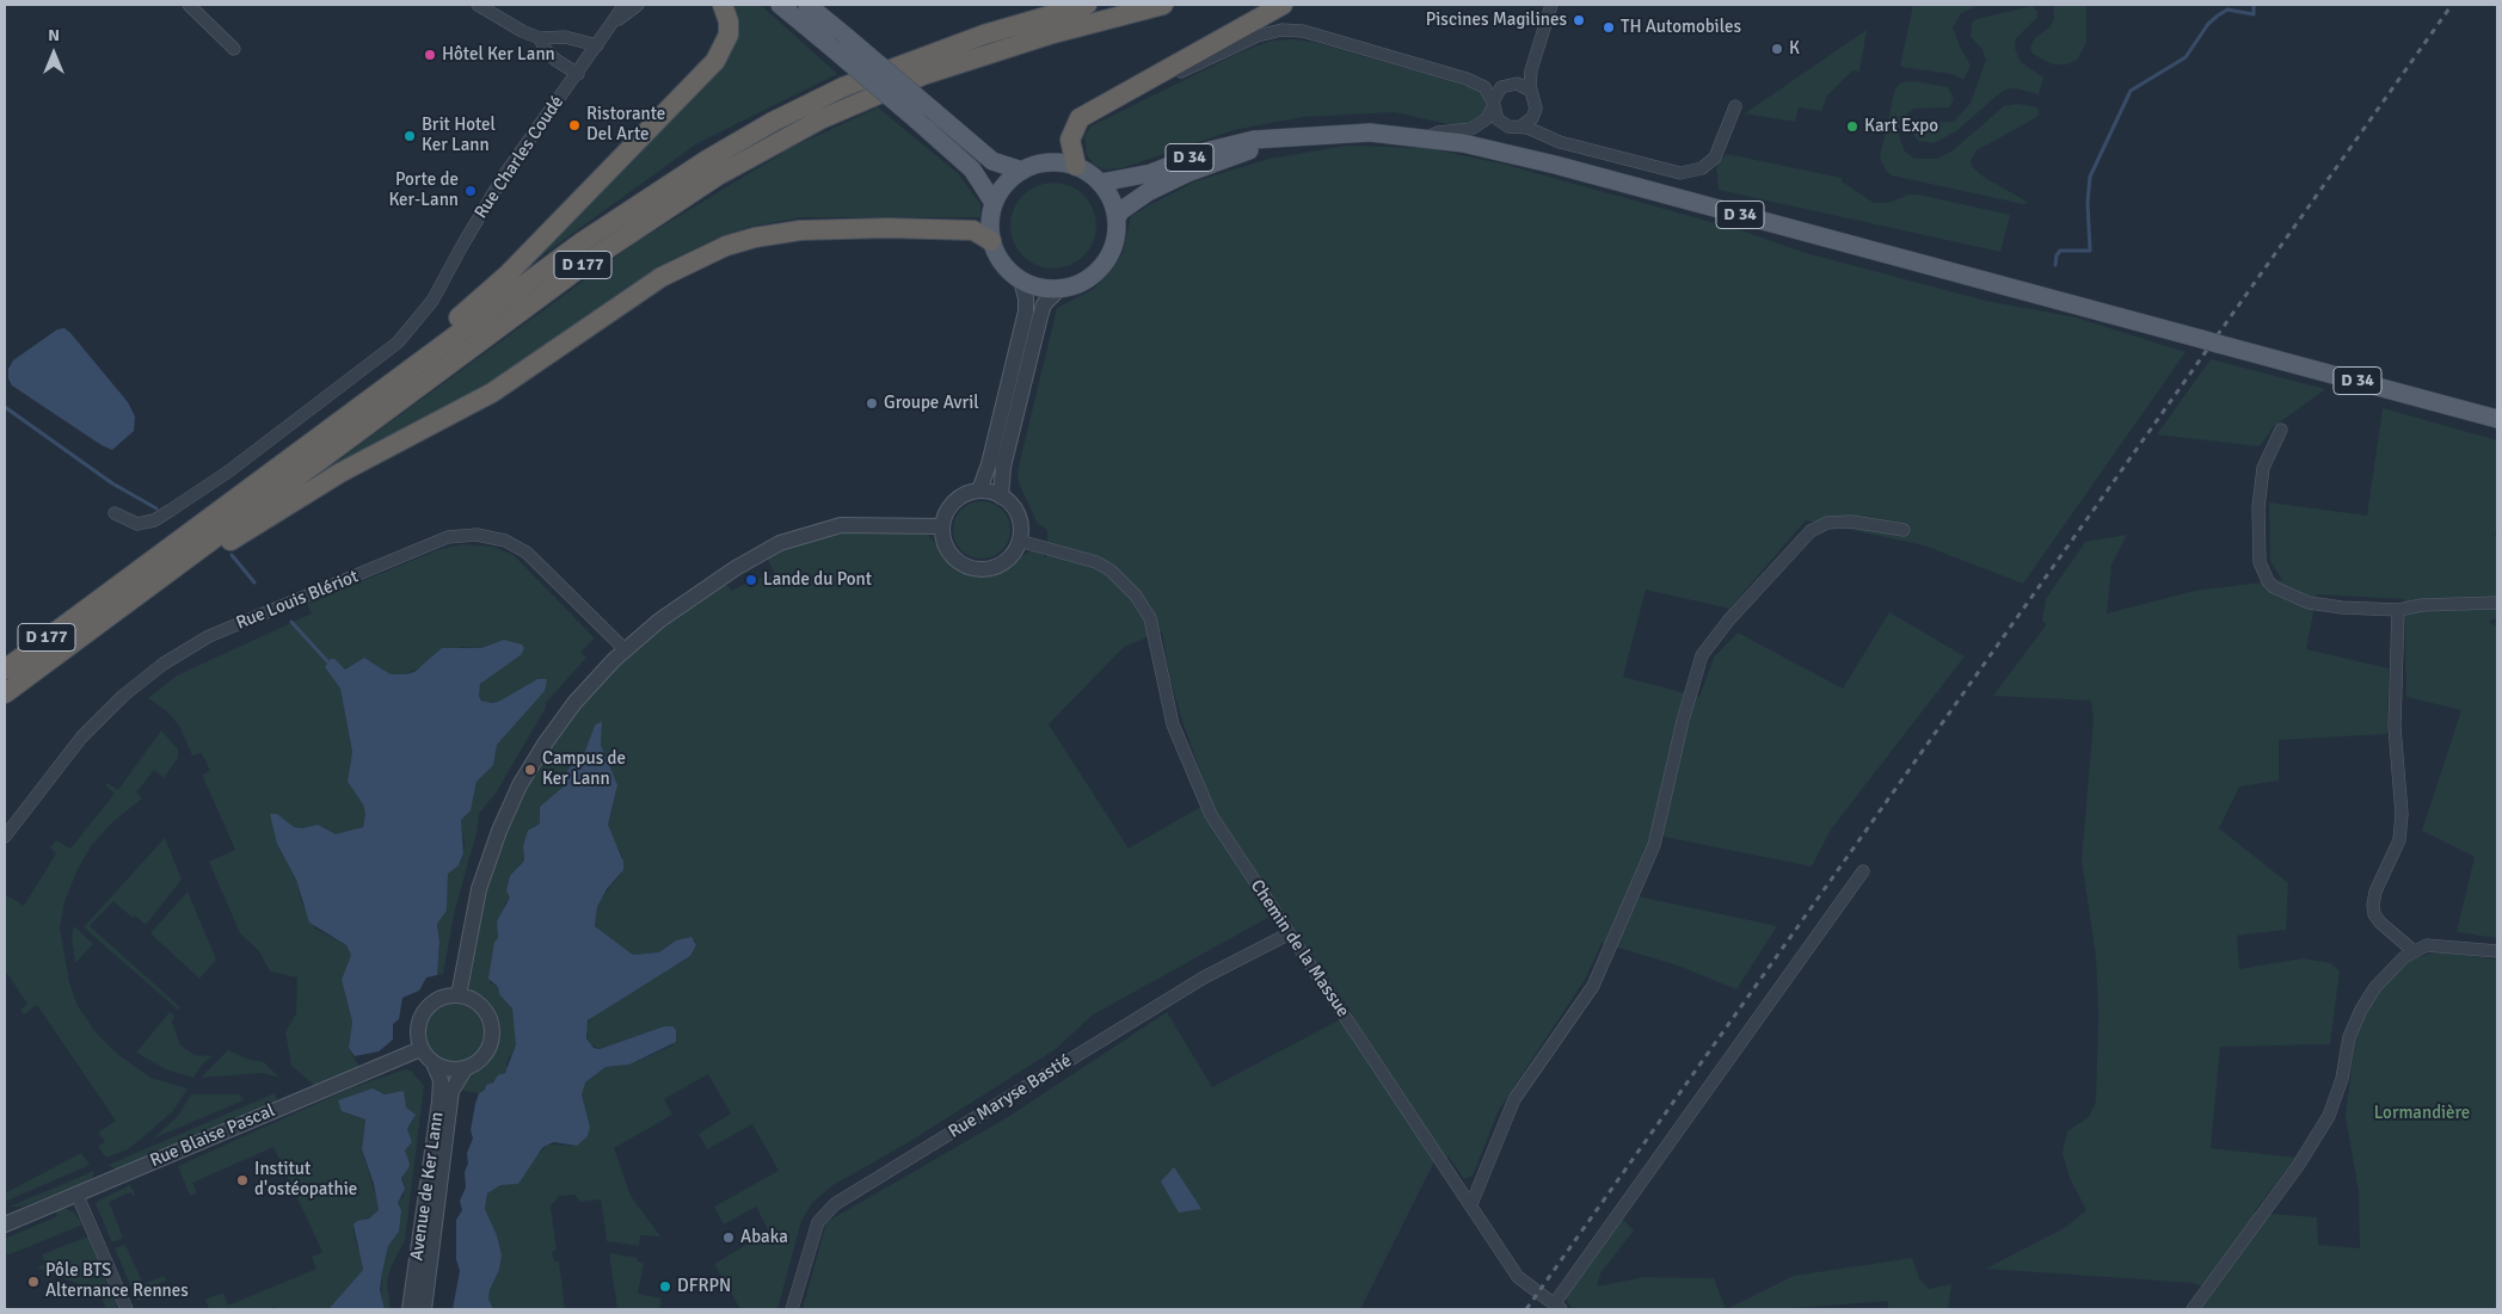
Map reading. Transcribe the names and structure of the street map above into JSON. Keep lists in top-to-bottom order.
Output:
{
  "streets": {
    "highway": ["D 177"],
    "main road": ["D 34"],
    "street": [
      "Rue Charles Coudé",
      "Rue Louis Blériot",
      "Chemin de la Massue",
      "Rue Maryse Bastié",
      "Rue Blaise Pascal",
      "Avenue de Ker Lann"
    ]
  },
  "crossings": [
    ["Chemin de la Massue", "Rue Maryse Bastié"],
    ["Rue Blaise Pascal", "Avenue de Ker Lann"]
  ],
  "parks": ["Lormandière"],
  "places": [
    "Piscines Magilines",
    "TH Automobiles",
    "K",
    "Hôtel Ker Lann",
    "Ristorante Del Arte",
    "Kart Expo",
    "Brit Hotel Ker Lann",
    "Porte de Ker-Lann",
    "Groupe Avril",
    "Lande du Pont",
    "Campus de Ker Lann",
    "Institut d'ostéopathie",
    "Abaka",
    "Pôle BTS Alternance Rennes",
    "DFRPN"
  ],
  "north": "top"
}
